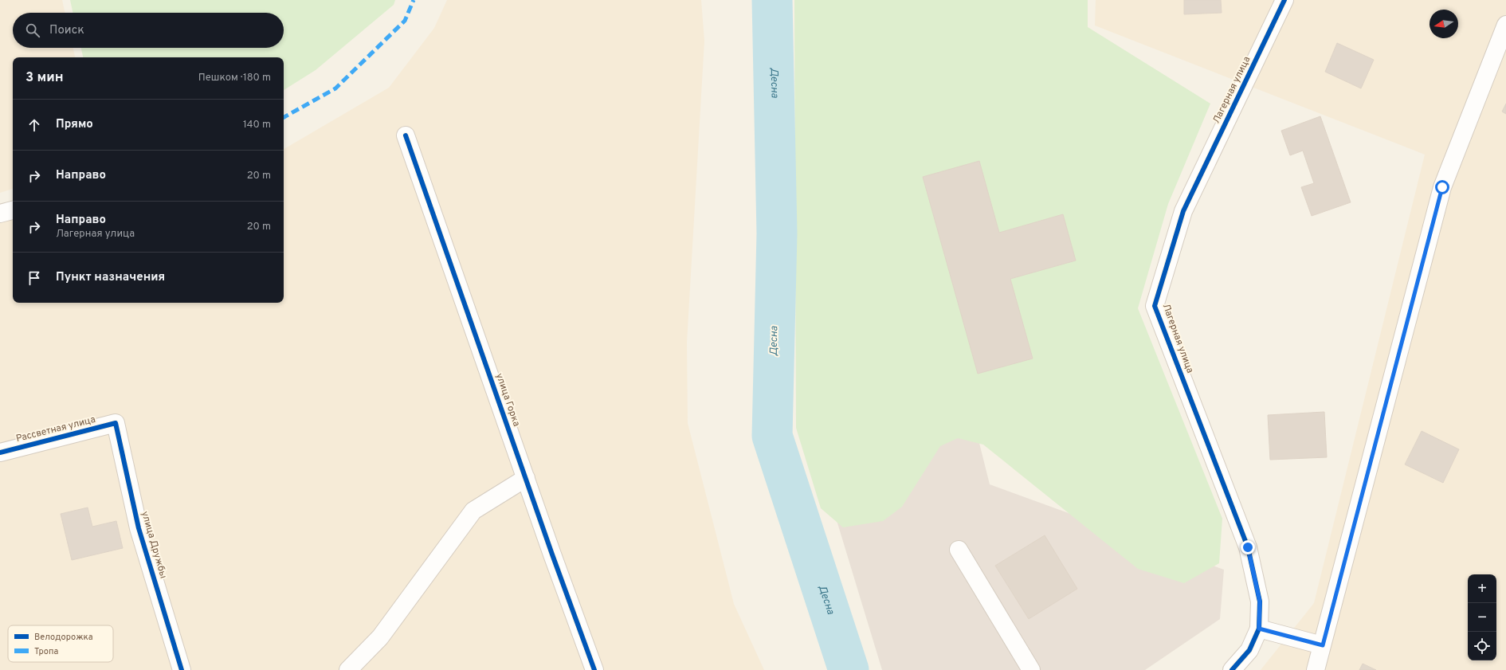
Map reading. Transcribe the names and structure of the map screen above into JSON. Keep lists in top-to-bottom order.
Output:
{
  "streets": {
    "street": [
      "Лагерная улица",
      "улица Горка",
      "Рассветная улица",
      "улица Дружбы"
    ]
  },
  "crossings": [
    ["Рассветная улица", "улица Дружбы"]
  ],
  "water": ["Десна"],
  "legend": ["Велодорожка", "Тропа"],
  "north": "left",
  "page": {
    "search": "Поиск",
    "heading": ["3 мин", "Пешком · 180 m"],
    "list": [
      ["Прямо", "140 m"],
      ["Направо", "20 m"],
      ["Направо", "Лагерная улица", "20 m"],
      "Пункт назначения"
    ],
    "map_buttons": ["+", "−"]
  }
}
